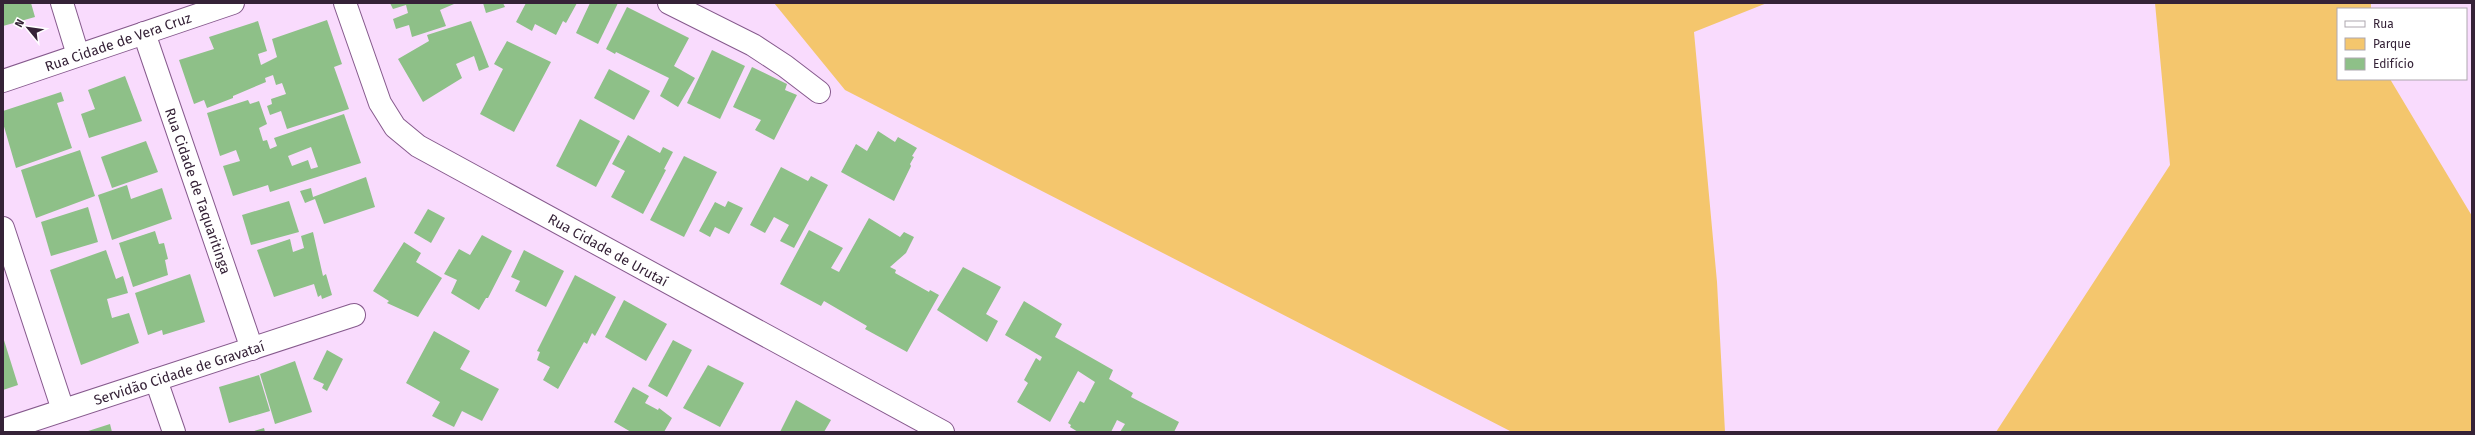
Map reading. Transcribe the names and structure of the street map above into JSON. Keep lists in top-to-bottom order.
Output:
{
  "streets": {
    "street": [
      "Rua Cidade de Vera Cruz",
      "Rua Cidade de Taquaritinga",
      "Rua Cidade de Urutaí",
      "Servidão Cidade de Gravataí"
    ]
  },
  "crossings": [
    ["Rua Cidade de Vera Cruz", "Rua Cidade de Taquaritinga"],
    ["Rua Cidade de Taquaritinga", "Servidão Cidade de Gravataí"]
  ],
  "legend": ["Rua", "Parque", "Edifício"],
  "north": "top left"
}
